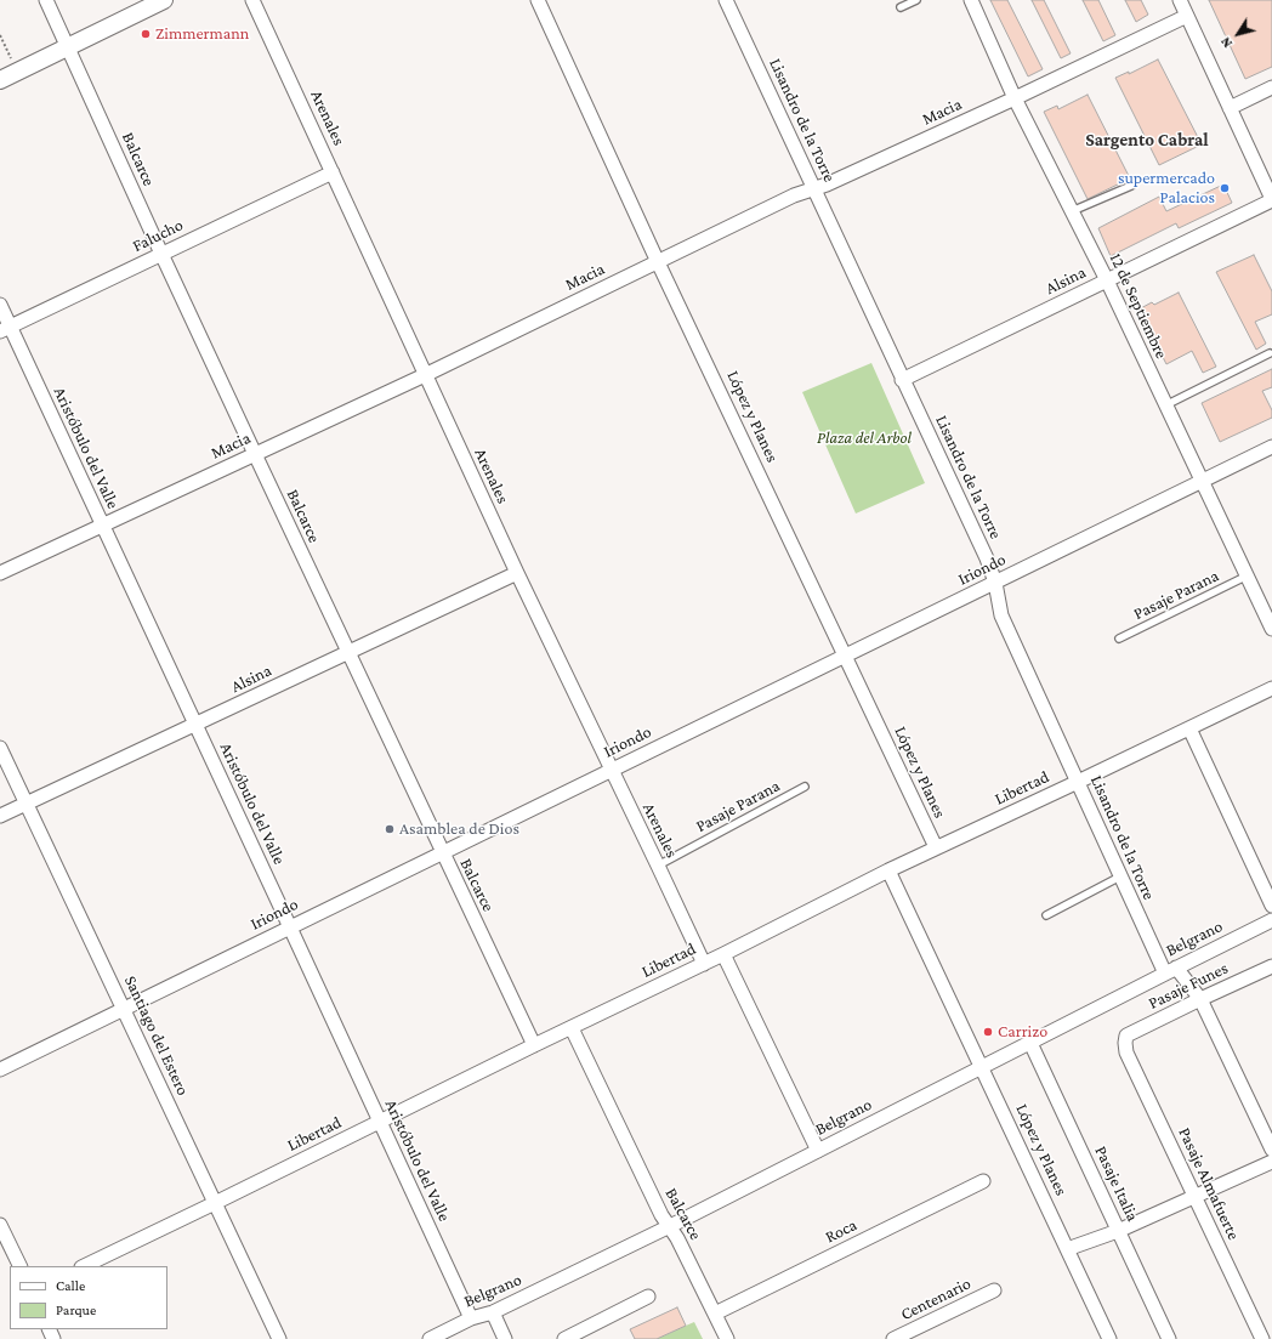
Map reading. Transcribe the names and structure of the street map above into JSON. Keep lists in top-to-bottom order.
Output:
{
  "streets": {
    "street": [
      "Macia",
      "Arenales",
      "Lisandro de la Torre",
      "Balcarce",
      "Falucho",
      "Alsina",
      "12 de Septiembre",
      "López y Planes",
      "Aristóbulo del Valle",
      "Iriondo",
      "Libertad",
      "Belgrano",
      "Pasaje Funes",
      "Santiago del Estero",
      "Pasaje Italia",
      "Pasaje Almafuerte",
      "Roca",
      "Centenario"
    ],
    "lane": ["Pasaje Parana"]
  },
  "crossings": [
    ["Macia", "Arenales"],
    ["Macia", "Lisandro de la Torre"],
    ["Macia", "Balcarce"],
    ["Macia", "12 de Septiembre"],
    ["Macia", "López y Planes"],
    ["Macia", "Aristóbulo del Valle"],
    ["Arenales", "Falucho"],
    ["Arenales", "Alsina"],
    ["Arenales", "Iriondo"],
    ["Arenales", "Pasaje Parana"],
    ["Arenales", "Libertad"],
    ["Lisandro de la Torre", "Alsina"],
    ["Lisandro de la Torre", "Iriondo"],
    ["Lisandro de la Torre", "Libertad"],
    ["Lisandro de la Torre", "Belgrano"],
    ["Lisandro de la Torre", "Pasaje Funes"],
    ["Balcarce", "Falucho"],
    ["Balcarce", "Alsina"],
    ["Balcarce", "Iriondo"],
    ["Balcarce", "Libertad"],
    ["Balcarce", "Belgrano"],
    ["Balcarce", "Roca"],
    ["Falucho", "Aristóbulo del Valle"],
    ["Alsina", "12 de Septiembre"],
    ["Alsina", "Aristóbulo del Valle"],
    ["Alsina", "Santiago del Estero"],
    ["12 de Septiembre", "Iriondo"],
    ["12 de Septiembre", "Pasaje Parana"],
    ["López y Planes", "Iriondo"],
    ["López y Planes", "Libertad"],
    ["López y Planes", "Belgrano"],
    ["Aristóbulo del Valle", "Iriondo"],
    ["Aristóbulo del Valle", "Libertad"],
    ["Aristóbulo del Valle", "Belgrano"],
    ["Iriondo", "Santiago del Estero"],
    ["Libertad", "Santiago del Estero"],
    ["Belgrano", "Pasaje Italia"],
    ["Pasaje Funes", "Pasaje Almafuerte"]
  ],
  "districts": ["Sargento Cabral"],
  "parks": ["Plaza del Arbol"],
  "places": [
    "Zimmermann",
    "supermercado Palacios",
    "Asamblea de Dios",
    "Carrizo"
  ],
  "legend": ["Calle", "Parque"],
  "north": "bottom left"
}
